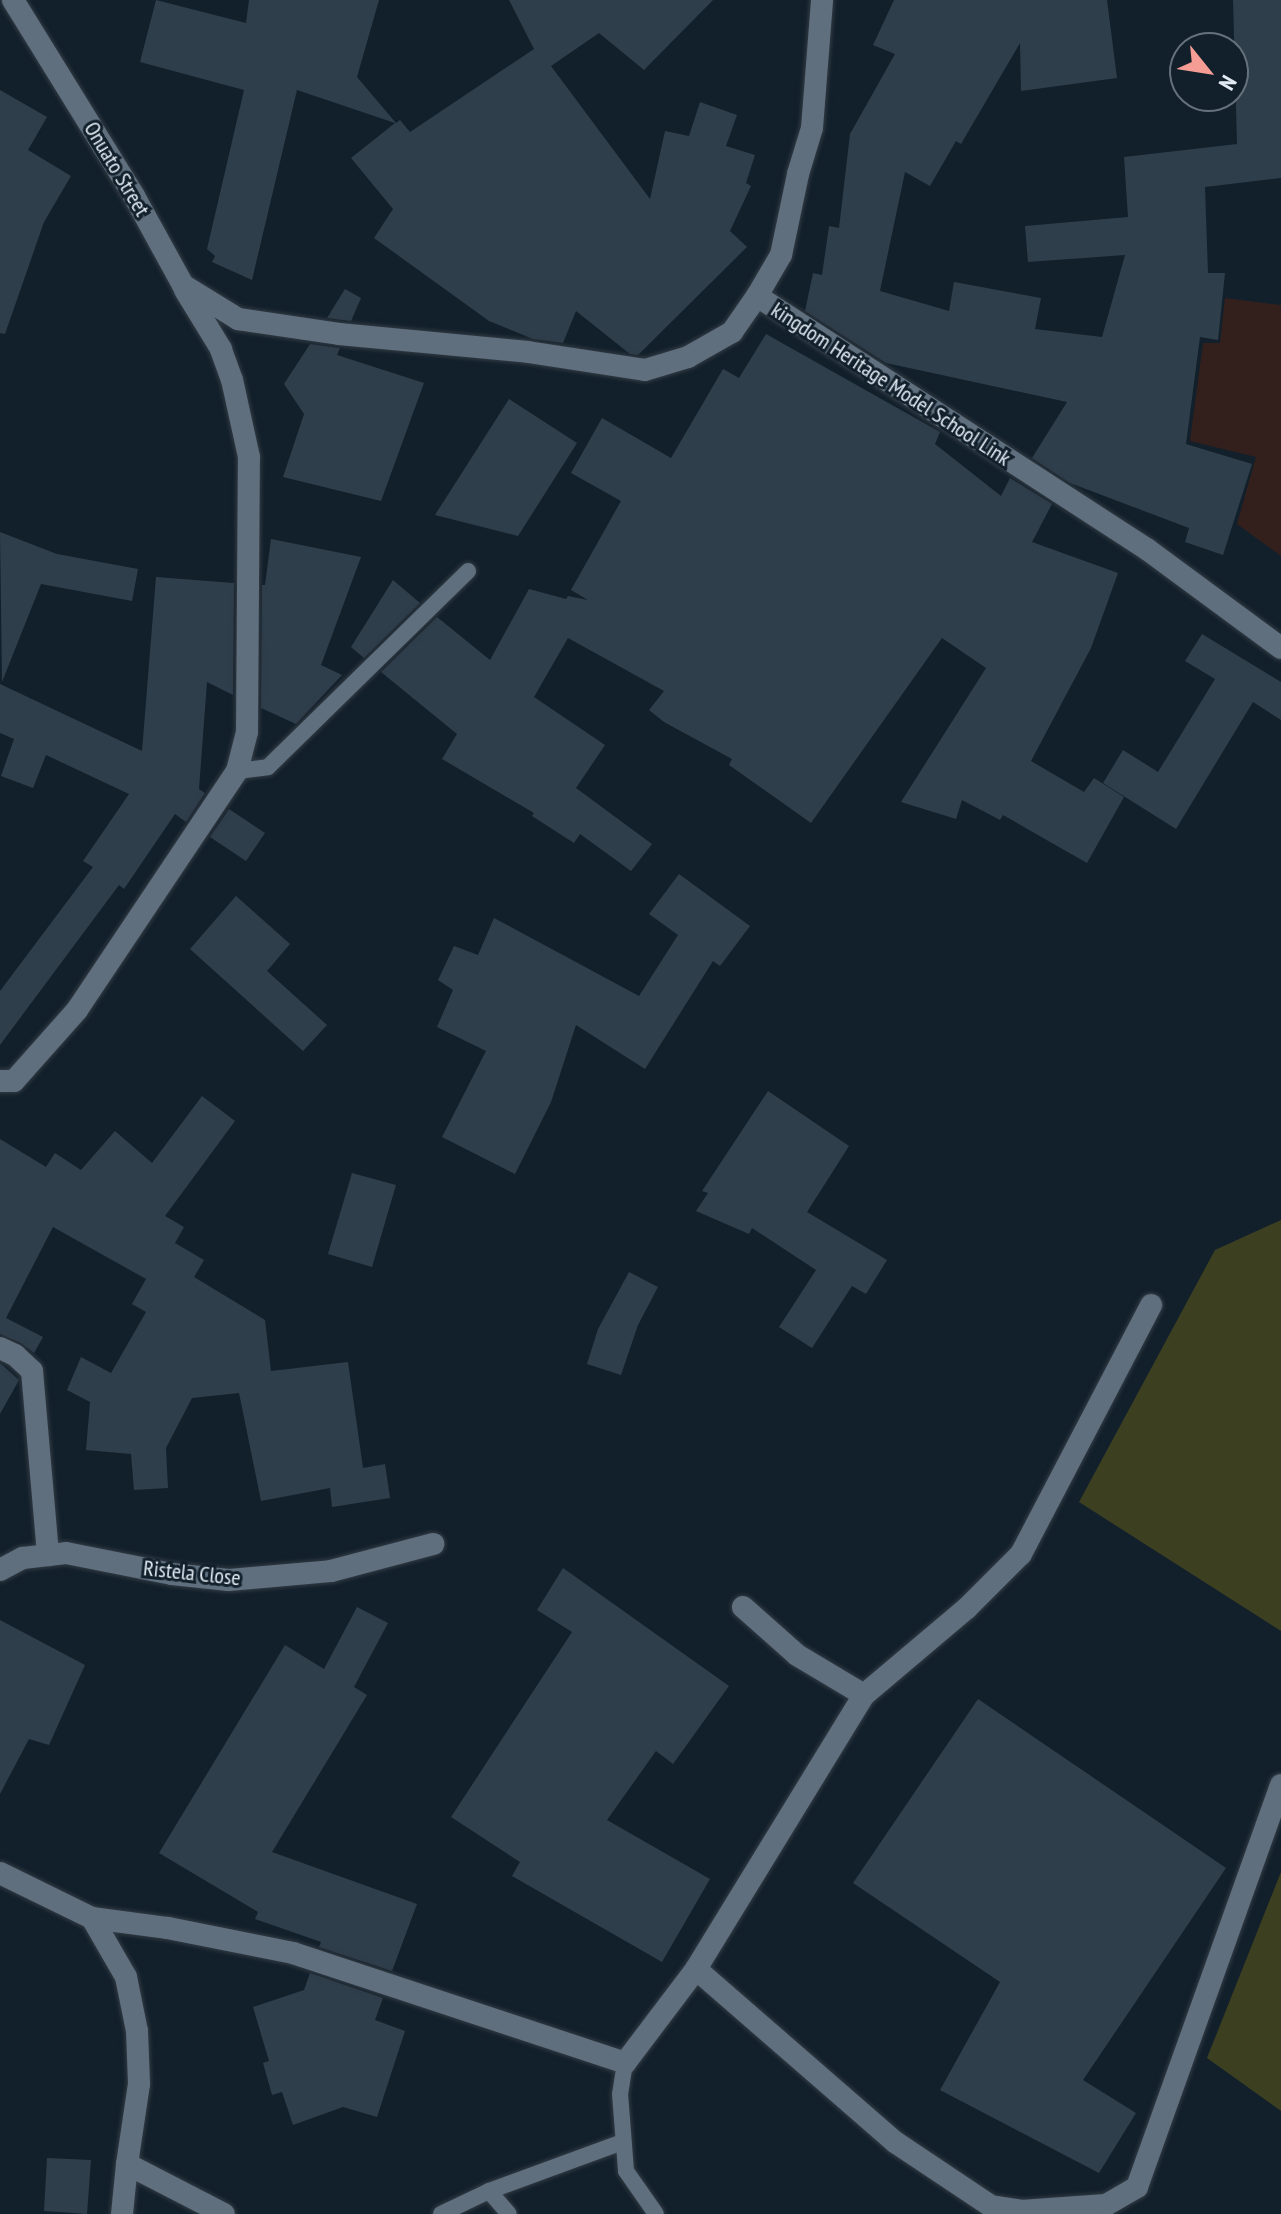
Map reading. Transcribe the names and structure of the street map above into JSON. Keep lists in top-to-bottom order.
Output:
{
  "streets": {
    "street": ["Onuato Street", "kingdom Heritage Model School Link", "Ristela Close"]
  },
  "crossings": [
    ["Onuato Street", "kingdom Heritage Model School Link"]
  ],
  "north": "bottom right"
}
